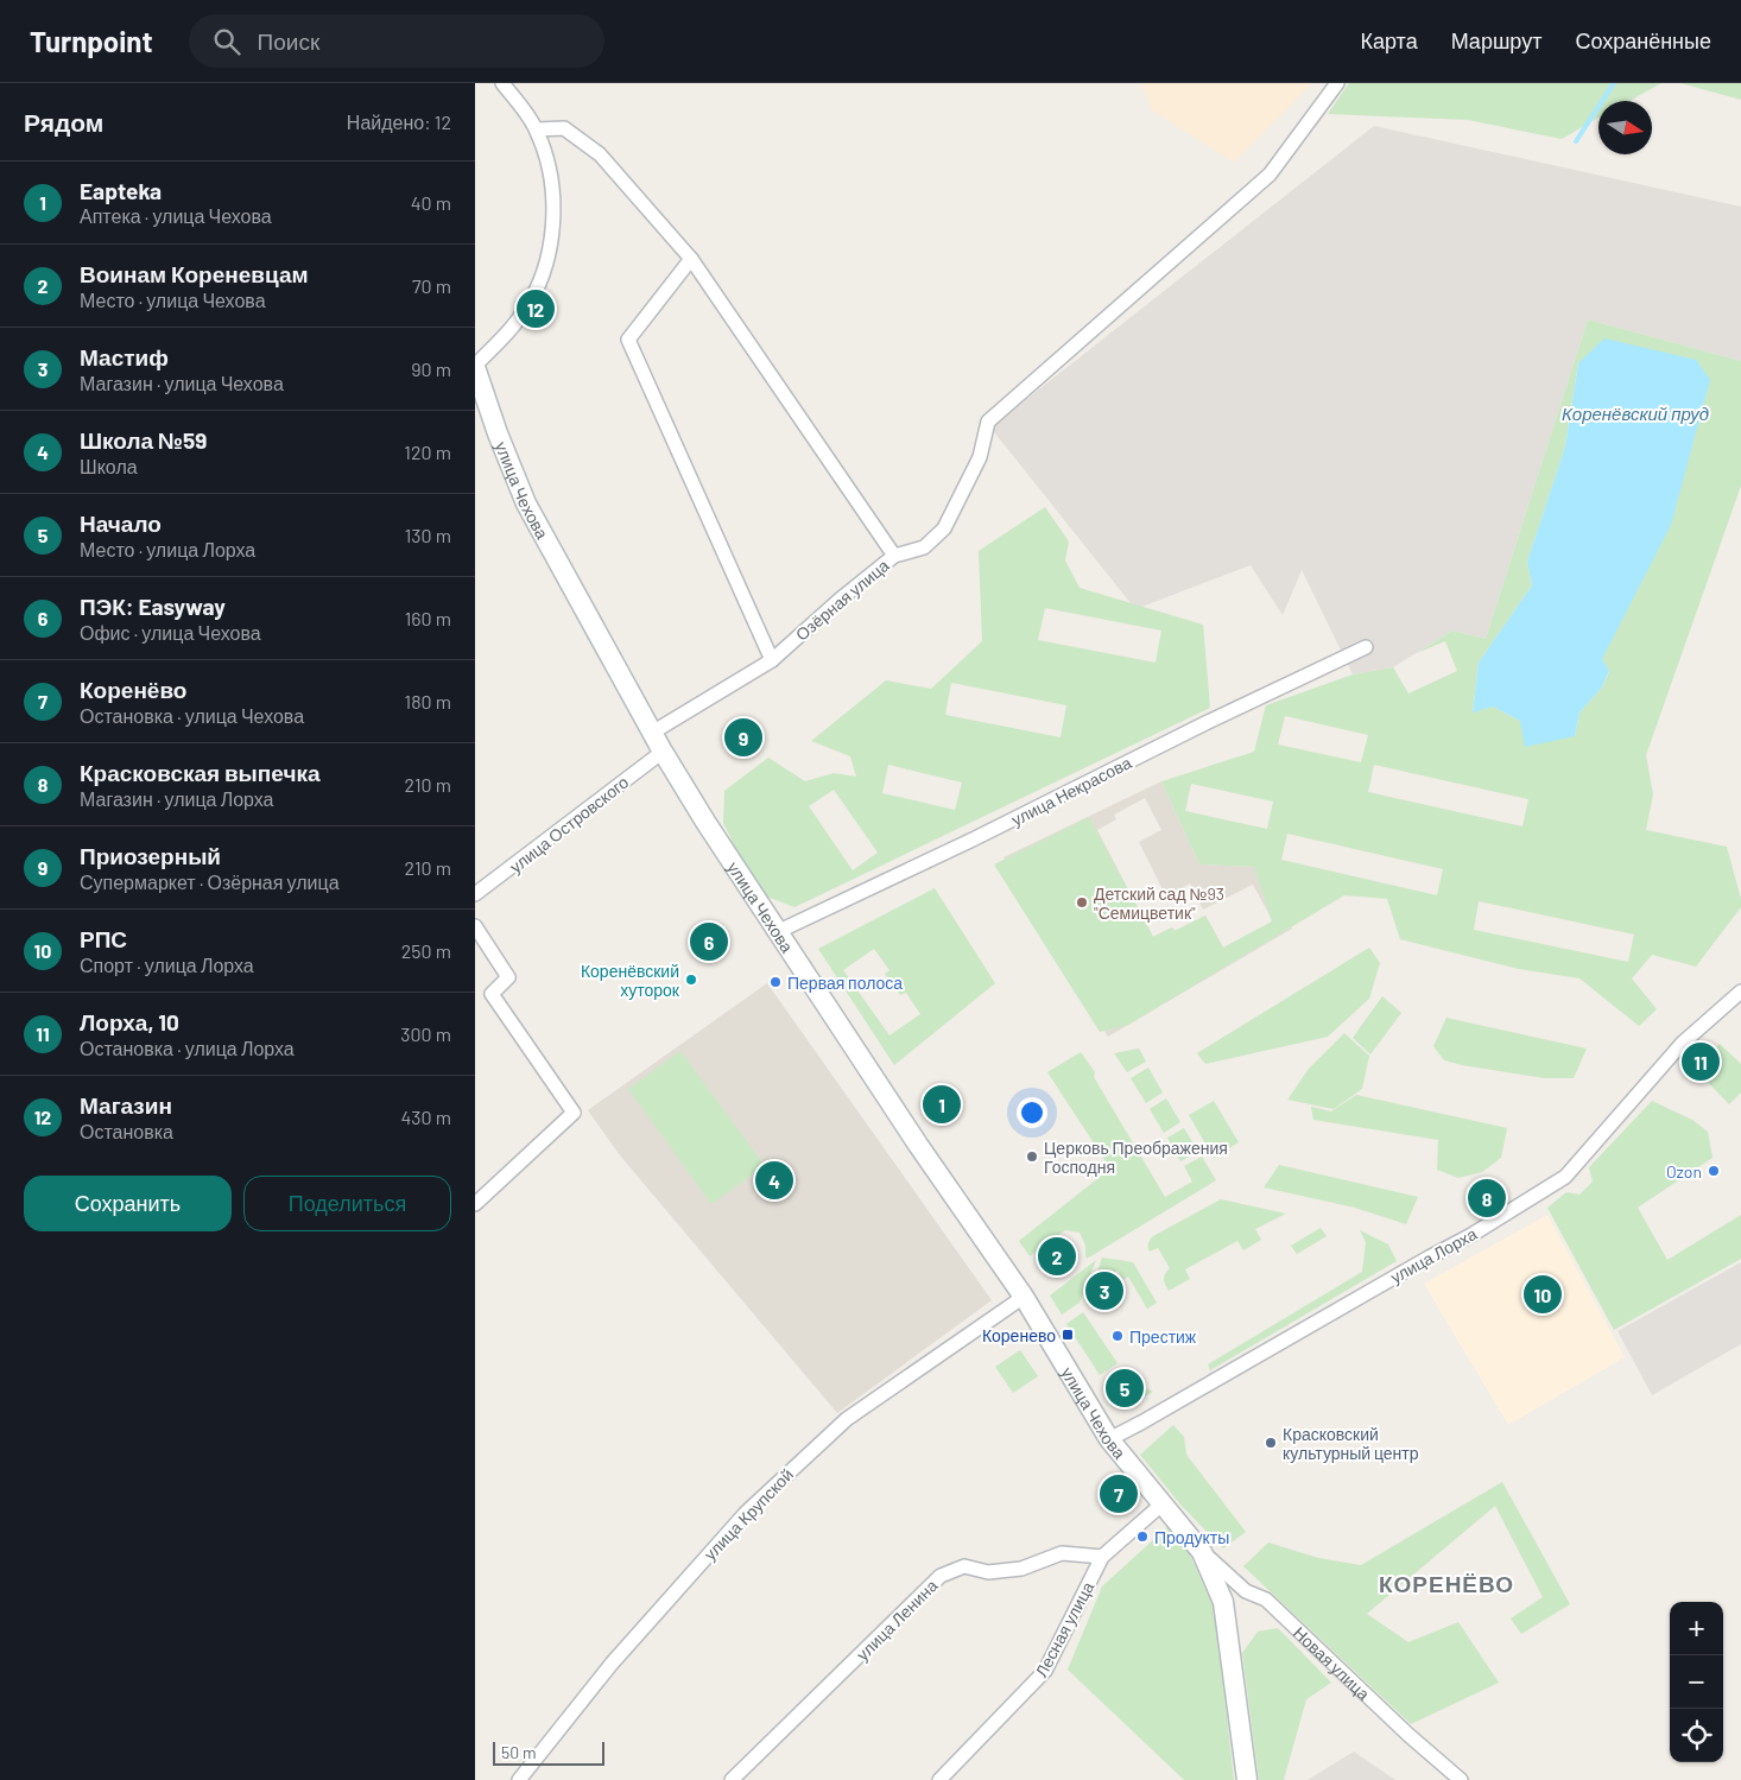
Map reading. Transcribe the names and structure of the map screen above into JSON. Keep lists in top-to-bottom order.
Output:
{
  "streets": {
    "main road": ["улица Чехова", "Новая улица"],
    "street": [
      "Озёрная улица",
      "улица Некрасова",
      "улица Островского",
      "улица Лорха",
      "улица Крупской",
      "улица Ленина",
      "Лесная улица"
    ]
  },
  "crossings": [
    ["улица Чехова", "Озёрная улица"],
    ["улица Чехова", "улица Некрасова"],
    ["улица Чехова", "улица Островского"],
    ["улица Чехова", "улица Лорха"],
    ["улица Чехова", "улица Крупской"],
    ["улица Чехова", "Лесная улица"],
    ["улица Чехова", "Новая улица"],
    ["улица Ленина", "Лесная улица"],
    ["Лесная улица", "Новая улица"]
  ],
  "districts": ["КОРЕНЁВО"],
  "water": ["Коренёвский пруд"],
  "places": {
    "other": [
      "Детский сад №93 \"Семицветик\"",
      "Коренёвский хуторок",
      "Первая полоса",
      "Церковь Преображения Господня",
      "Ozon",
      "Престиж",
      "Красковский культурный центр",
      "Продукты"
    ],
    "transit": ["Коренево"]
  },
  "scale_bar": "50 m",
  "north": "right",
  "page": {
    "header": "Turnpoint",
    "search": "Поиск",
    "nav": ["Карта", "Маршрут", "Сохранённые"],
    "heading": ["Рядом", "Найдено: 12"],
    "list": [
      {
        "mark": "1",
        "name": "Eapteka",
        "note": "Аптека · улица Чехова",
        "value": "40 m"
      },
      {
        "mark": "2",
        "name": "Воинам Кореневцам",
        "note": "Место · улица Чехова",
        "value": "70 m"
      },
      {
        "mark": "3",
        "name": "Мастиф",
        "note": "Магазин · улица Чехова",
        "value": "90 m"
      },
      {
        "mark": "4",
        "name": "Школа №59",
        "note": "Школа",
        "value": "120 m"
      },
      {
        "mark": "5",
        "name": "Начало",
        "note": "Место · улица Лорха",
        "value": "130 m"
      },
      {
        "mark": "6",
        "name": "ПЭК: Easyway",
        "note": "Офис · улица Чехова",
        "value": "160 m"
      },
      {
        "mark": "7",
        "name": "Коренёво",
        "note": "Остановка · улица Чехова",
        "value": "180 m"
      },
      {
        "mark": "8",
        "name": "Красковская выпечка",
        "note": "Магазин · улица Лорха",
        "value": "210 m"
      },
      {
        "mark": "9",
        "name": "Приозерный",
        "note": "Супермаркет · Озёрная улица",
        "value": "210 m"
      },
      {
        "mark": "10",
        "name": "РПС",
        "note": "Спорт · улица Лорха",
        "value": "250 m"
      },
      {
        "mark": "11",
        "name": "Лорха, 10",
        "note": "Остановка · улица Лорха",
        "value": "300 m"
      },
      {
        "mark": "12",
        "name": "Магазин",
        "note": "Остановка",
        "value": "430 m"
      }
    ],
    "pins": [
      "12",
      "9",
      "6",
      "11",
      "1",
      "4",
      "8",
      "2",
      "3",
      "10",
      "5",
      "7"
    ],
    "buttons": ["Сохранить", "Поделиться"],
    "map_buttons": ["+", "−"],
    "scale": "50 m"
  }
}
